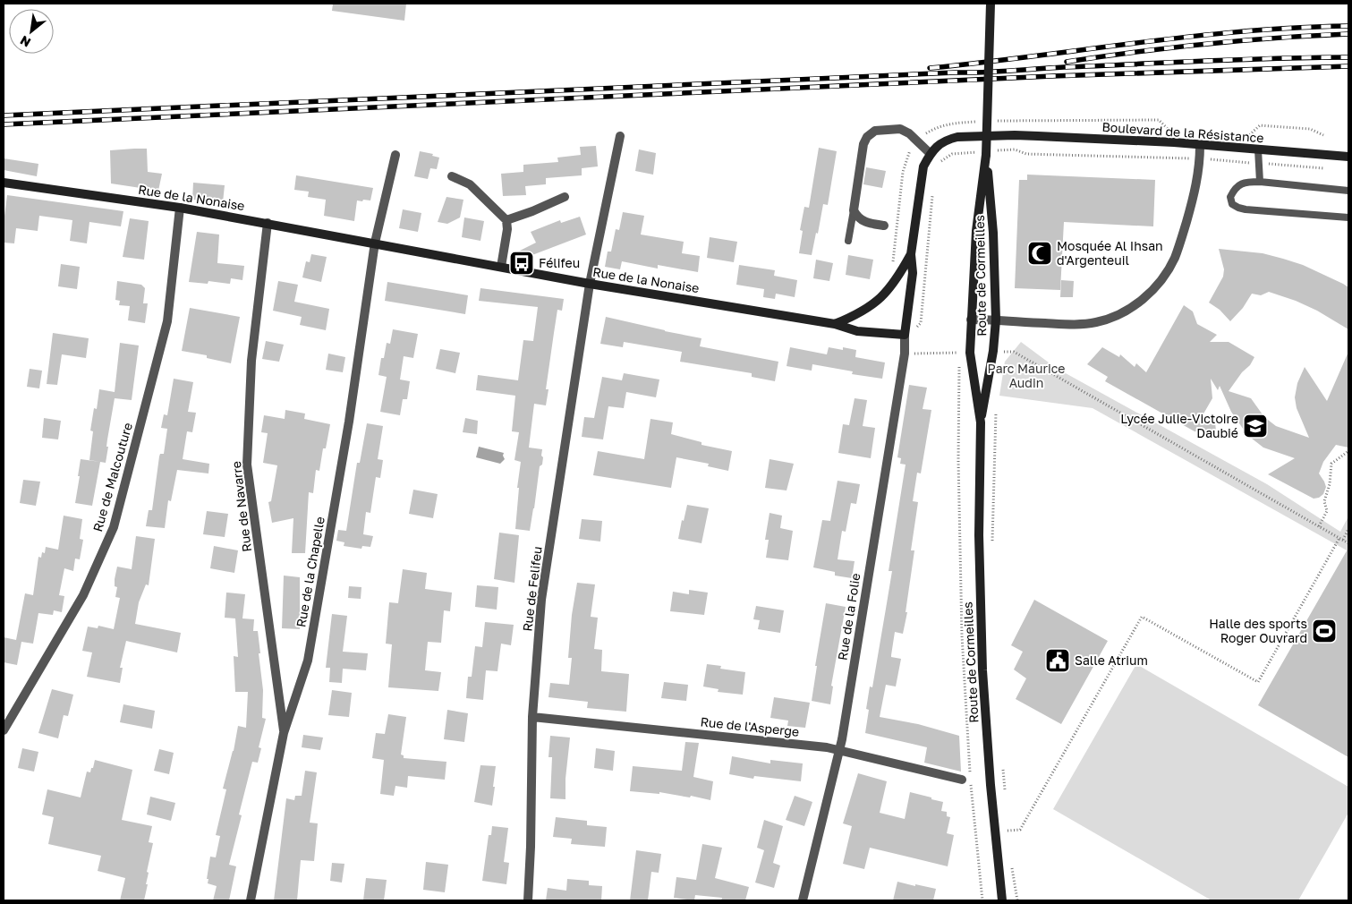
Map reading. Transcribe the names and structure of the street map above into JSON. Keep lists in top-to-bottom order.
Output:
{
  "streets": {
    "main road": ["Boulevard de la Résistance", "Rue de la Nonaise", "Route de Cormeilles"],
    "street": [
      "Rue de Malcouture",
      "Rue de Navarre",
      "Rue de la Chapelle",
      "Rue de Felifeu",
      "Rue de la Folie",
      "Rue de l'Asperge"
    ]
  },
  "crossings": [
    ["Rue de la Nonaise", "Rue de Malcouture"],
    ["Rue de la Nonaise", "Rue de Navarre"],
    ["Rue de la Nonaise", "Rue de la Chapelle"],
    ["Rue de la Nonaise", "Rue de Felifeu"],
    ["Rue de la Nonaise", "Rue de la Folie"],
    ["Rue de Navarre", "Rue de la Chapelle"],
    ["Rue de Felifeu", "Rue de l'Asperge"],
    ["Rue de la Folie", "Rue de l'Asperge"]
  ],
  "parks": ["Parc Maurice Audin"],
  "places": {
    "mosque": ["Mosquée Al Ihsan d'Argenteuil"],
    "bus stop": ["Félifeu"],
    "school or university": ["Lycée Julie-Victoire Daubié"],
    "sports": ["Halle des sports Roger Ouvrard"],
    "public building": ["Salle Atrium"]
  },
  "north": "bottom left"
}
